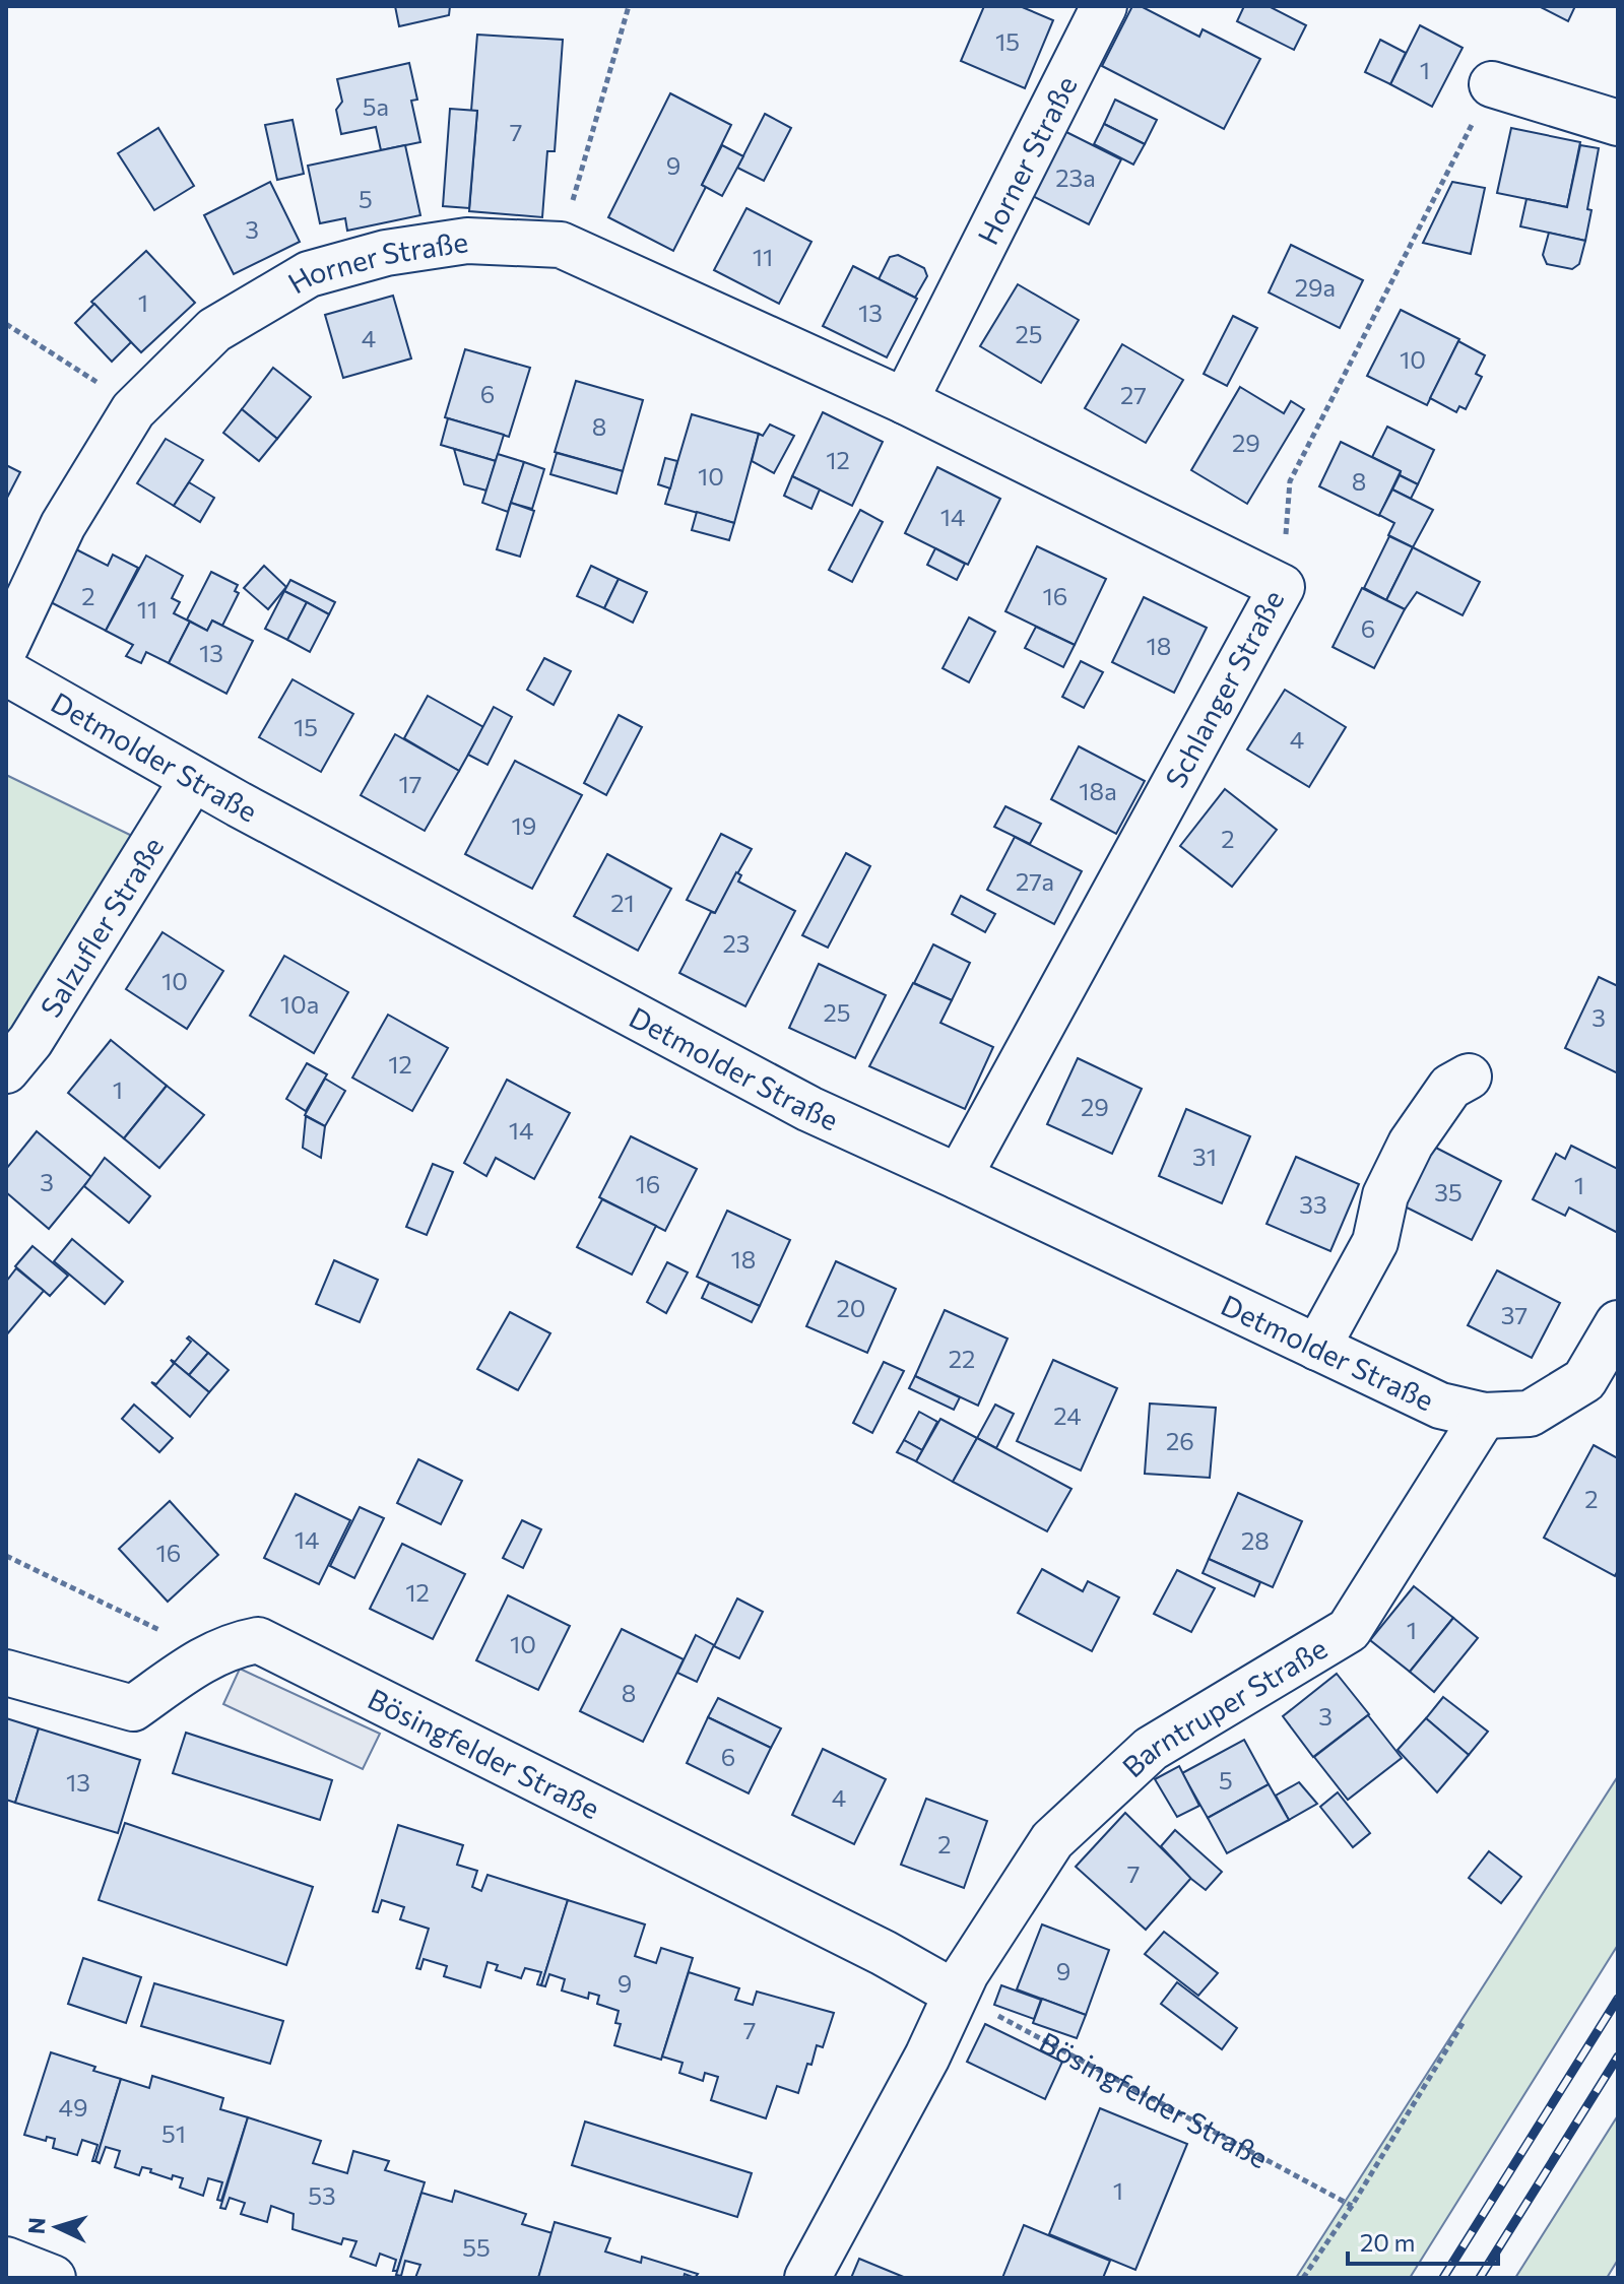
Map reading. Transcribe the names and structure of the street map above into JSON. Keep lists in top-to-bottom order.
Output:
{
  "streets": {
    "street": [
      "Horner Straße",
      "Schlanger Straße",
      "Detmolder Straße",
      "Salzufler Straße",
      "Barntruper Straße",
      "Bösingfelder Straße"
    ]
  },
  "crossings": [
    ["Horner Straße", "Schlanger Straße"],
    ["Schlanger Straße", "Detmolder Straße"],
    ["Detmolder Straße", "Salzufler Straße"],
    ["Detmolder Straße", "Barntruper Straße"],
    ["Barntruper Straße", "Bösingfelder Straße"]
  ],
  "house_numbers": [
    "15",
    "1",
    "5a",
    "7",
    "9",
    "23a",
    "5",
    "3",
    "11",
    "29a",
    "1",
    "13",
    "25",
    "4",
    "10",
    "6",
    "27",
    "8",
    "29",
    "12",
    "10",
    "8",
    "14",
    "2",
    "16",
    "11",
    "6",
    "18",
    "13",
    "15",
    "4",
    "17",
    "18a",
    "19",
    "2",
    "27a",
    "21",
    "23",
    "10",
    "10a",
    "25",
    "3",
    "12",
    "1",
    "29",
    "14",
    "31",
    "3",
    "16",
    "1",
    "35",
    "33",
    "18",
    "20",
    "37",
    "22",
    "24",
    "26",
    "2",
    "14",
    "28",
    "16",
    "12",
    "1",
    "10",
    "8",
    "3",
    "6",
    "5",
    "13",
    "4",
    "2",
    "7",
    "9",
    "9",
    "7",
    "49",
    "51",
    "1",
    "53",
    "55"
  ],
  "scale_bar": "20 m",
  "north": "left"
}
